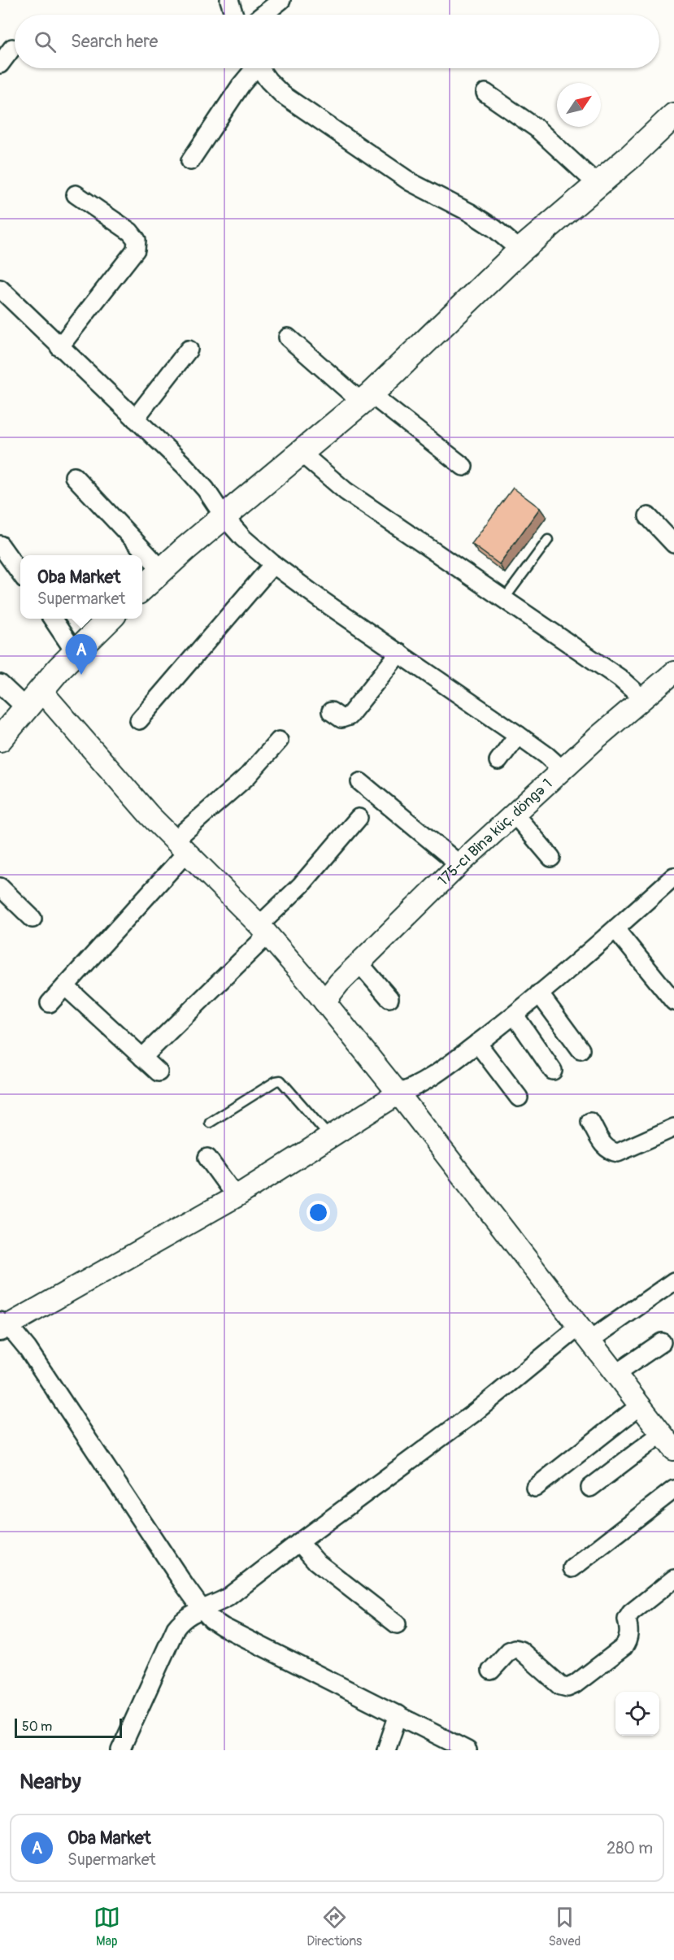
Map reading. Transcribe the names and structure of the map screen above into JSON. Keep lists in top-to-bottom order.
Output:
{
  "streets": {
    "street": ["175-cı Binə küç. döngə 1"]
  },
  "scale_bar": "50 m",
  "north": "top right",
  "page": {
    "search": "Search here",
    "popup": ["Oba Market", "Supermarket"],
    "pins": "A",
    "scale": "50 m",
    "heading": "Nearby",
    "list": [
      {
        "mark": "A",
        "name": "Oba Market",
        "note": "Supermarket",
        "value": "280 m"
      }
    ],
    "nav": ["Map", "Directions", "Saved"]
  }
}
